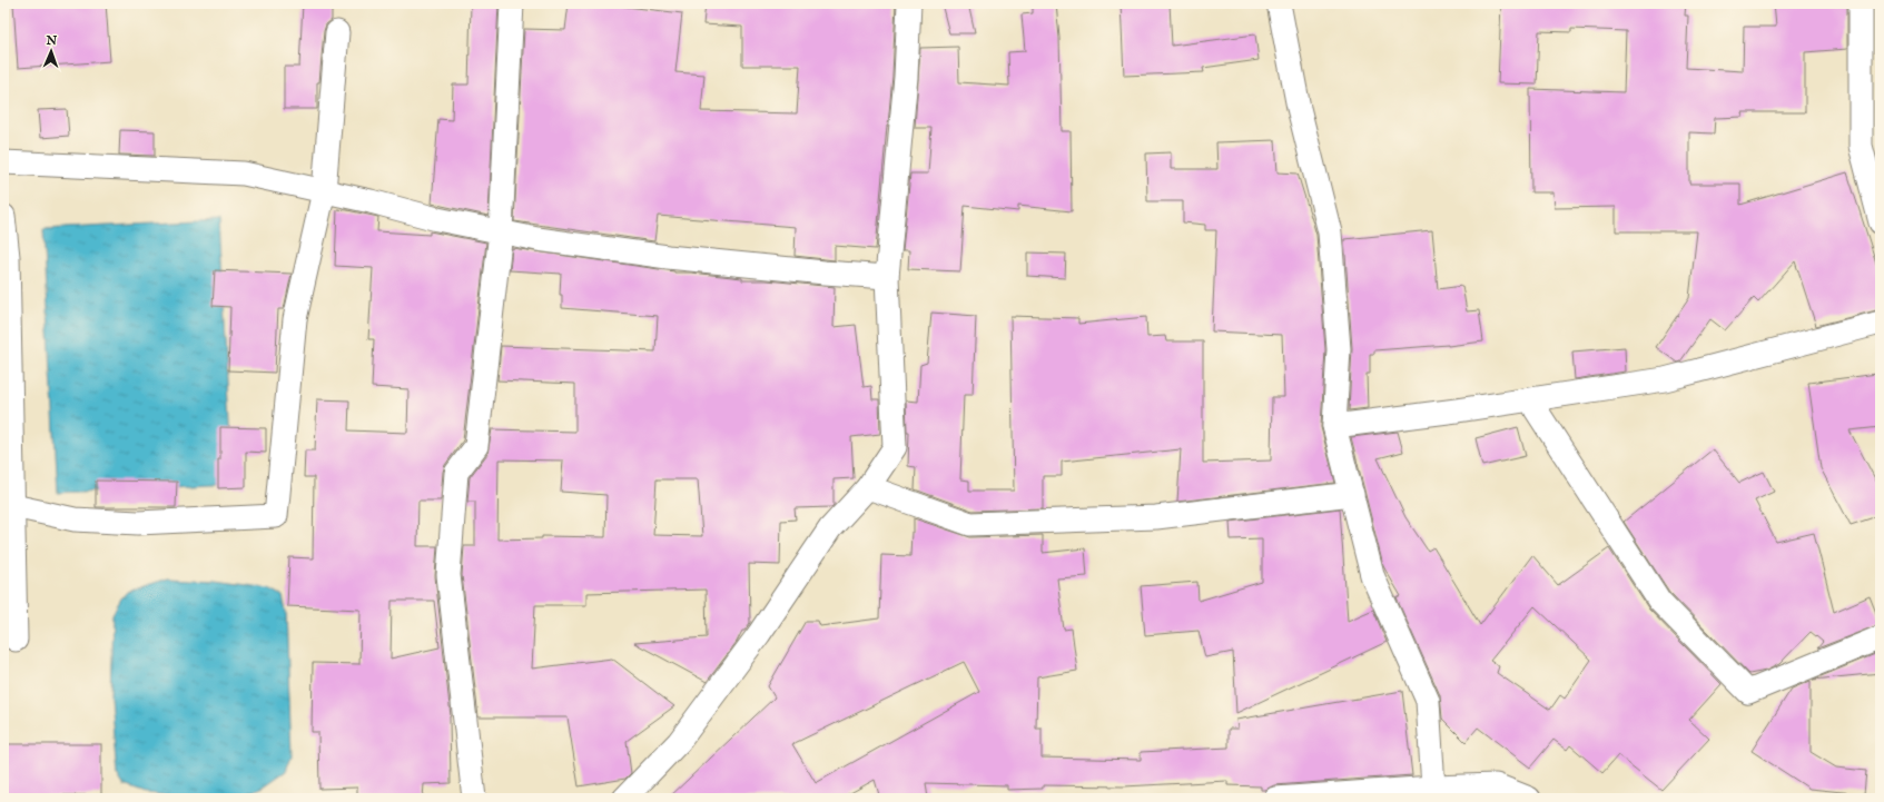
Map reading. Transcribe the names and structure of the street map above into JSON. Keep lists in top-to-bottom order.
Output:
{
  "north": "top"
}
